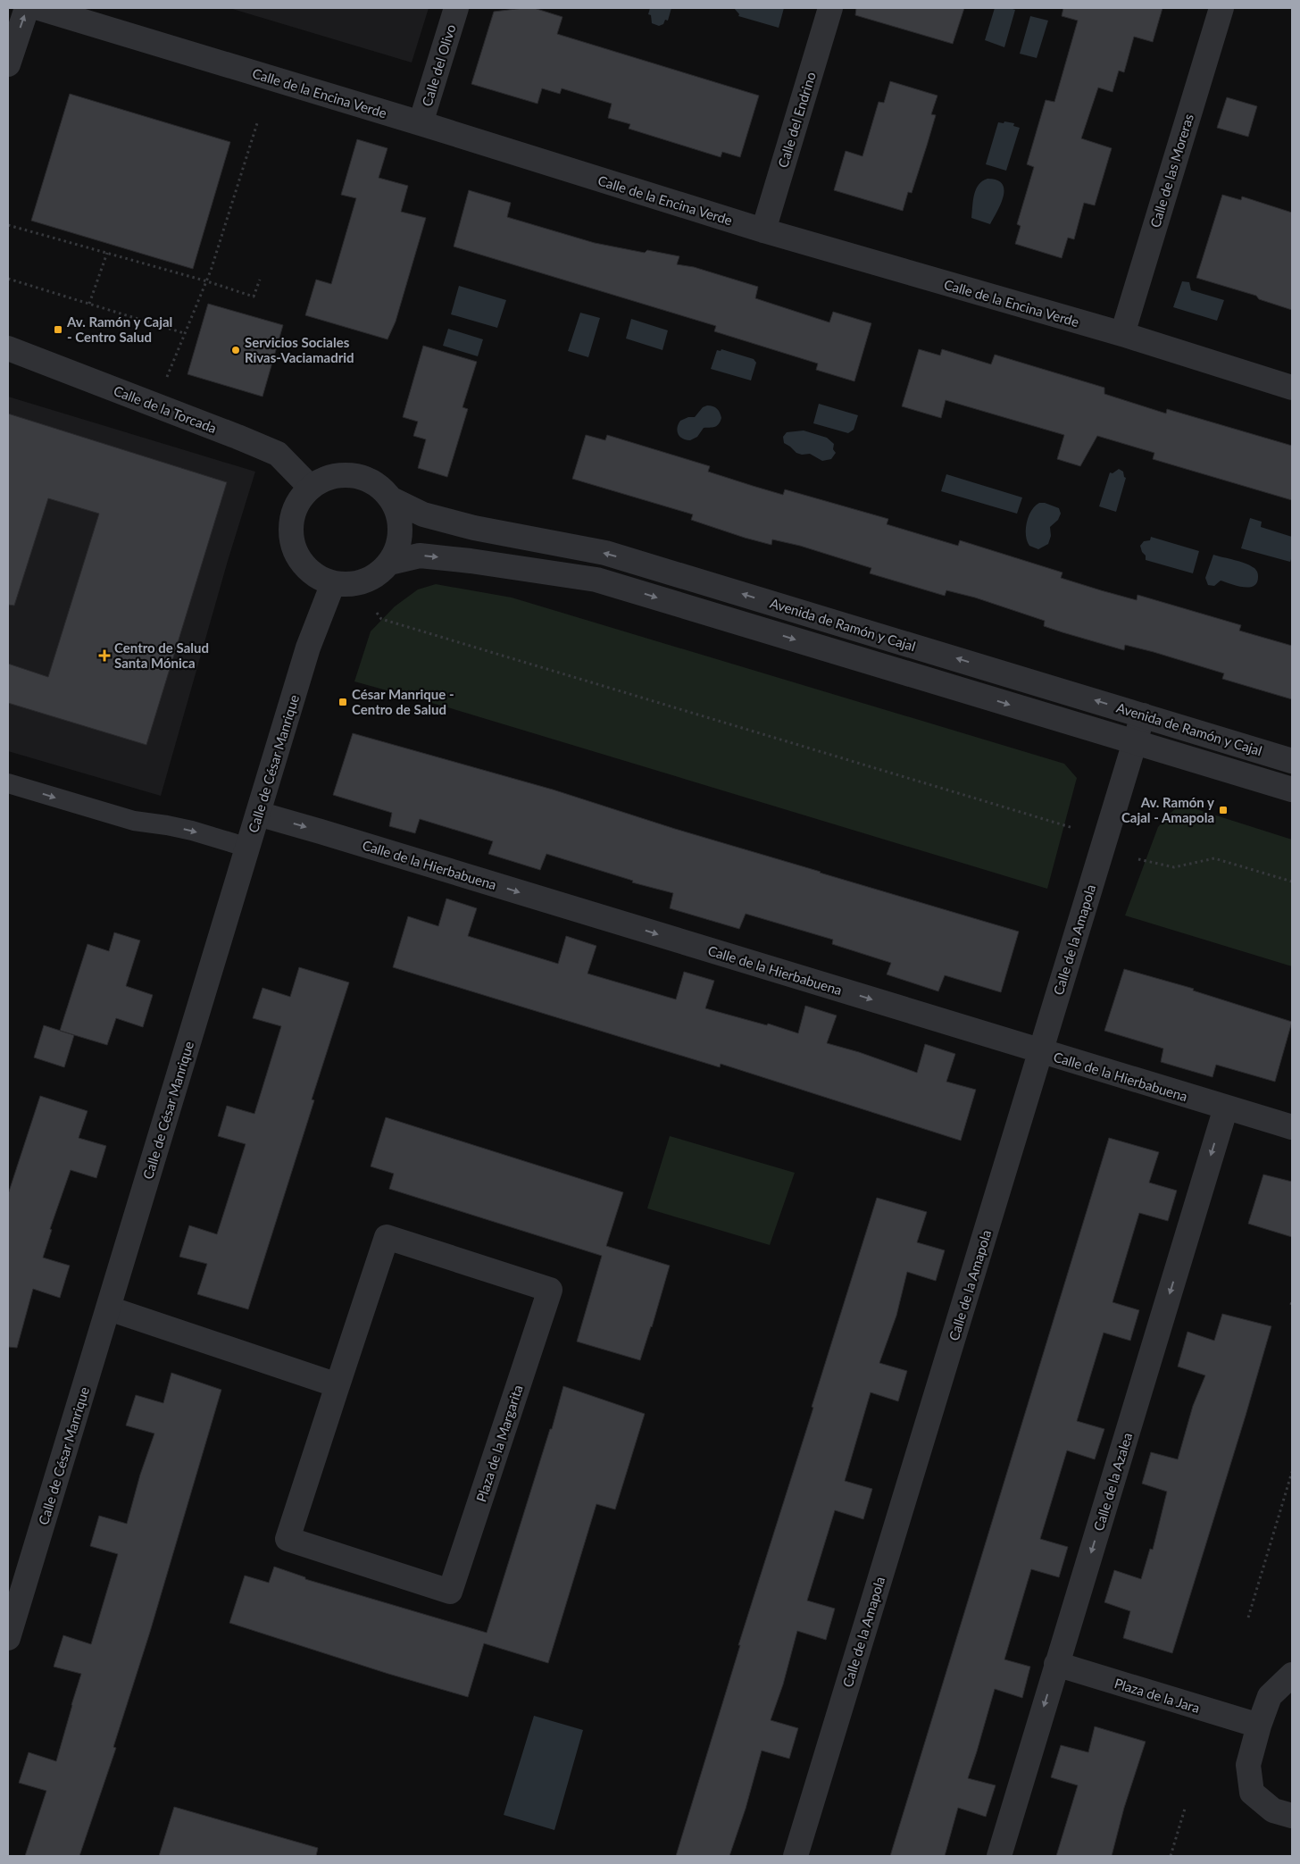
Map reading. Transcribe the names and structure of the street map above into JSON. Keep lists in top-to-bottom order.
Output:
{
  "streets": {
    "street": [
      "Calle del Olivo",
      "Calle de la Encina Verde",
      "Calle del Endrino",
      "Calle de las Moreras",
      "Calle de la Torcada",
      "Avenida de Ramón y Cajal",
      "Calle de César Manrique",
      "Calle de la Hierbabuena",
      "Calle de la Amapola",
      "Plaza de la Margarita",
      "Calle de la Azalea",
      "Plaza de la Jara"
    ]
  },
  "crossings": [
    ["Calle del Olivo", "Calle de la Encina Verde"],
    ["Calle de la Encina Verde", "Calle del Endrino"],
    ["Calle de la Encina Verde", "Calle de las Moreras"],
    ["Calle de la Torcada", "Avenida de Ramón y Cajal"],
    ["Calle de la Torcada", "Calle de César Manrique"],
    ["Avenida de Ramón y Cajal", "Calle de César Manrique"],
    ["Avenida de Ramón y Cajal", "Calle de la Amapola"],
    ["Calle de César Manrique", "Calle de la Hierbabuena"],
    ["Calle de la Hierbabuena", "Calle de la Amapola"],
    ["Calle de la Hierbabuena", "Calle de la Azalea"],
    ["Calle de la Azalea", "Plaza de la Jara"]
  ],
  "one_way": ["Calle de la Hierbabuena", "Calle de la Azalea"],
  "places": {
    "transit": ["Av. Ramón y Cajal - Centro Salud", "César Manrique - Centro de Salud", "Av. Ramón y Cajal - Amapola"],
    "other": ["Servicios Sociales Rivas-Vaciamadrid"],
    "health": ["Centro de Salud Santa Mónica"]
  }
}
